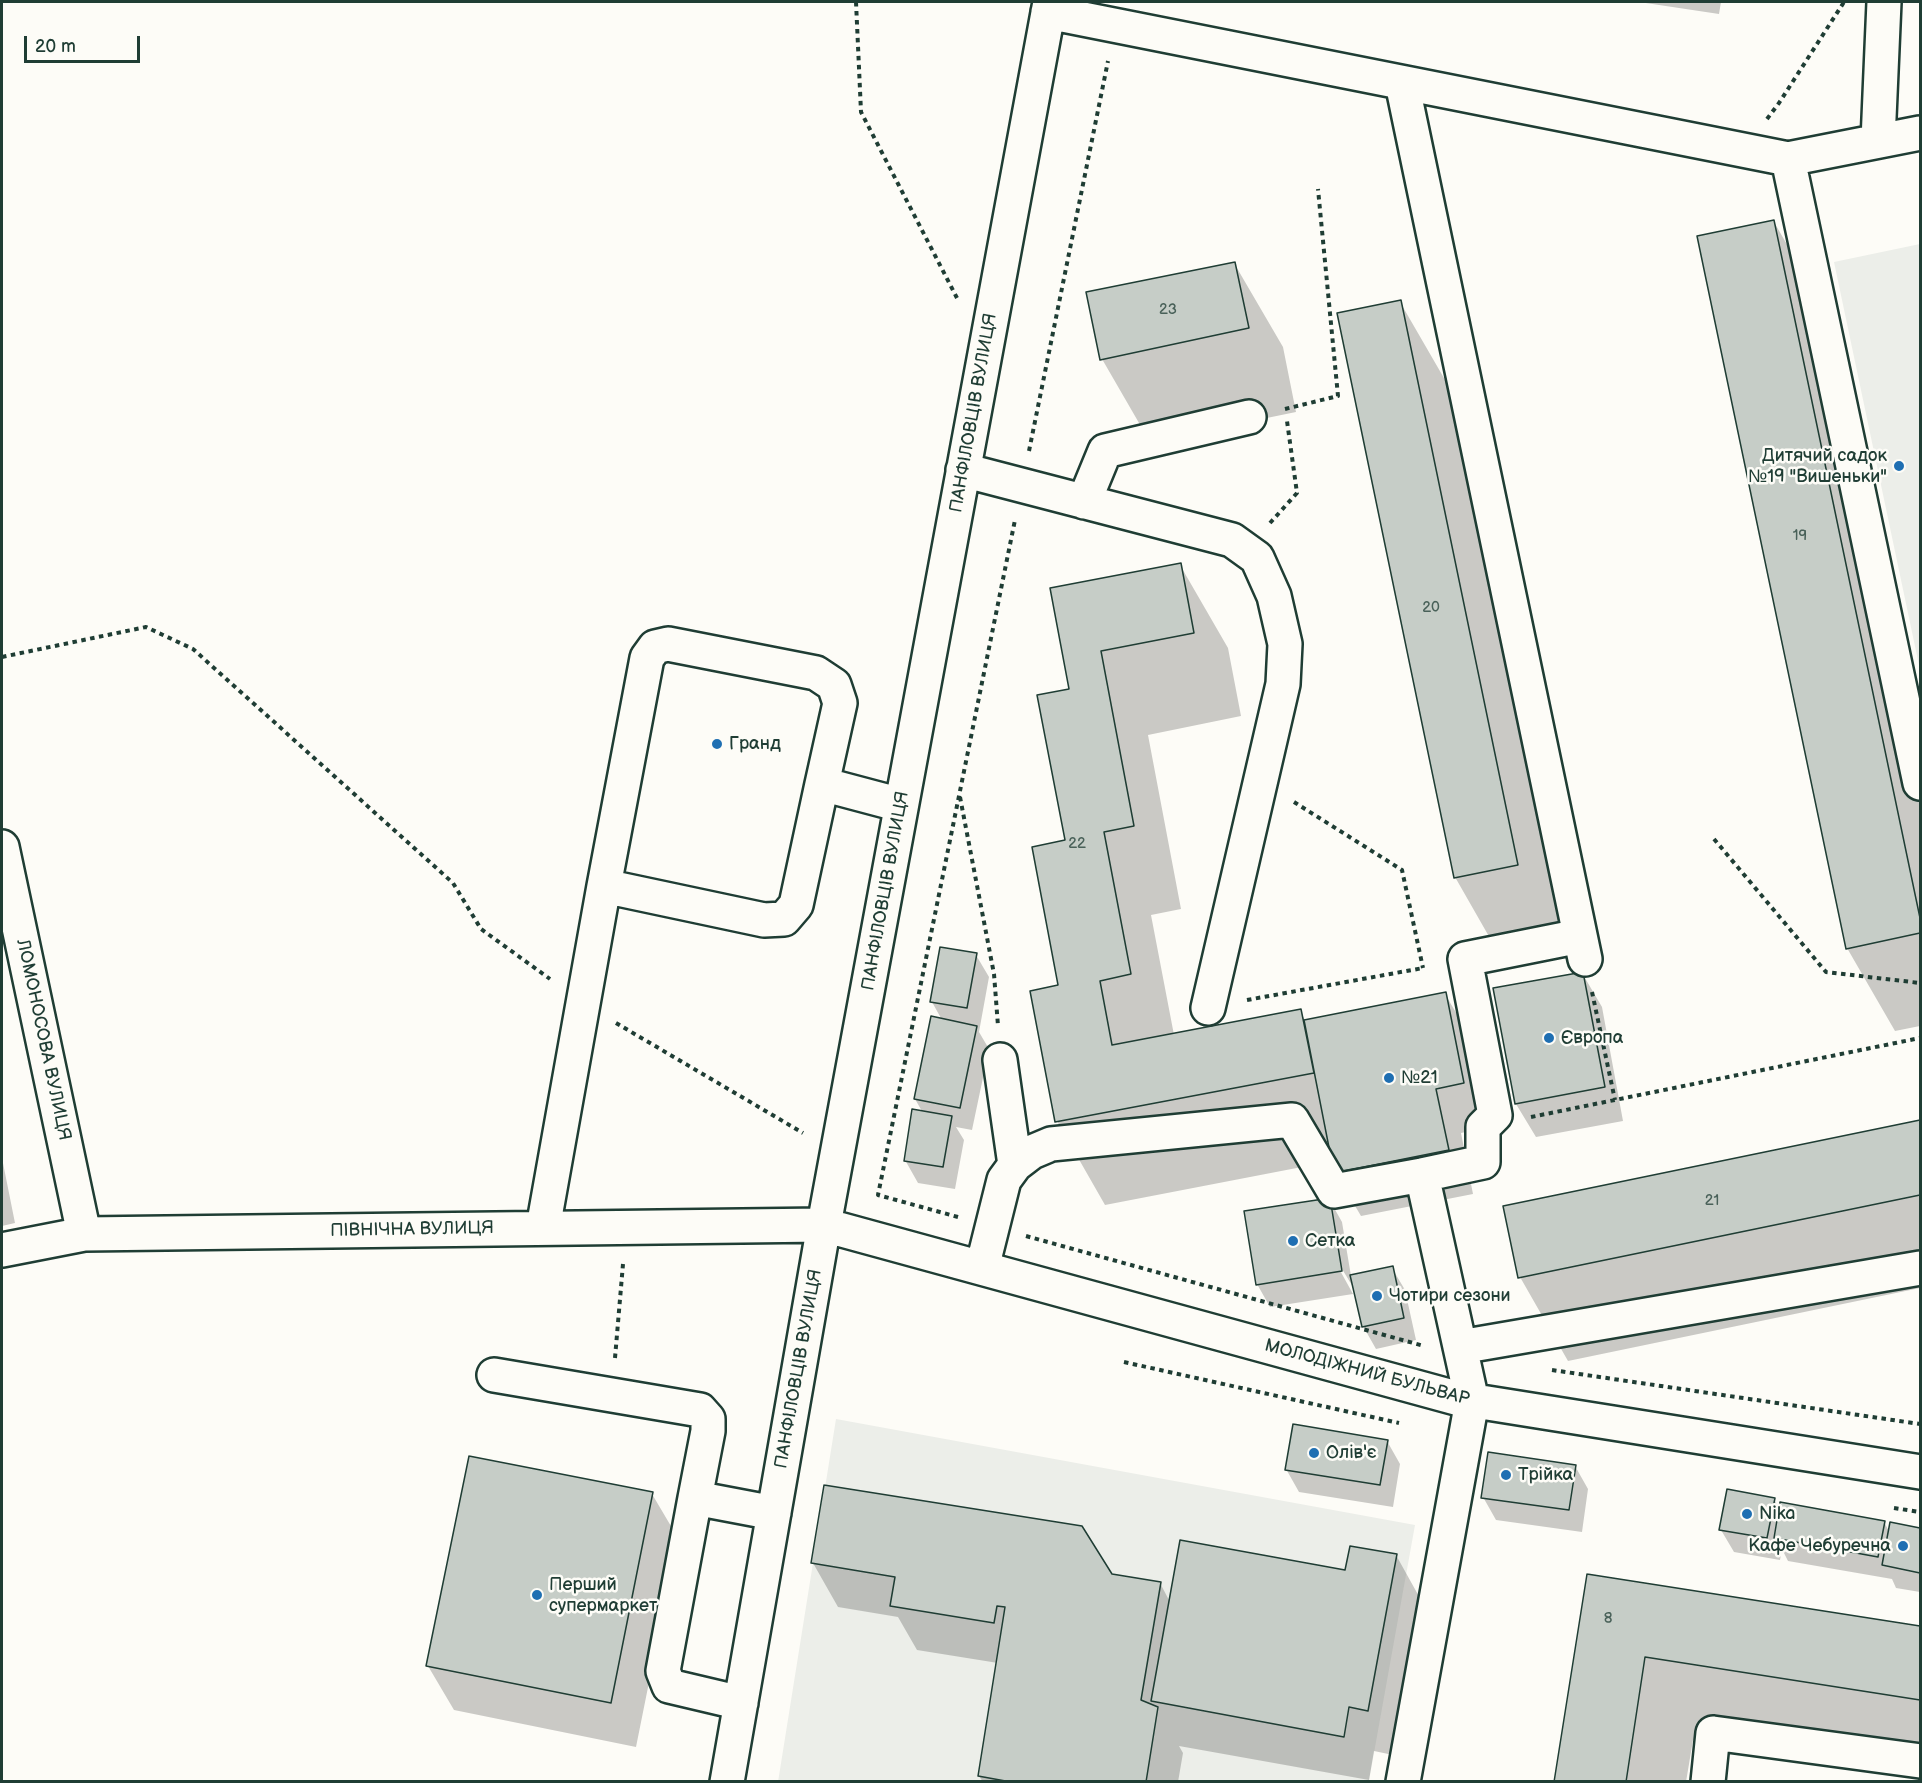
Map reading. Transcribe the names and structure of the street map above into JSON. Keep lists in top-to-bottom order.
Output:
{
  "streets": {
    "street": [
      "ПАНФІЛОВЦІВ ВУЛИЦЯ",
      "ЛОМОНОСОВА ВУЛИЦЯ",
      "ПІВНІЧНА ВУЛИЦЯ",
      "МОЛОДІЖНИЙ БУЛЬВАР"
    ]
  },
  "crossings": [
    ["ПАНФІЛОВЦІВ ВУЛИЦЯ", "ПІВНІЧНА ВУЛИЦЯ"],
    ["ПАНФІЛОВЦІВ ВУЛИЦЯ", "МОЛОДІЖНИЙ БУЛЬВАР"],
    ["ЛОМОНОСОВА ВУЛИЦЯ", "ПІВНІЧНА ВУЛИЦЯ"],
    ["ПІВНІЧНА ВУЛИЦЯ", "МОЛОДІЖНИЙ БУЛЬВАР"]
  ],
  "places": [
    "Дитячий садок №19 \"Вишеньки\"",
    "Гранд",
    "Європа",
    "№21",
    "Сетка",
    "Чотири сезони",
    "Олів'є",
    "Трійка",
    "Nika",
    "Кафе Чебуречна",
    "Перший супермаркет"
  ],
  "house_numbers": [
    "23",
    "19",
    "20",
    "22",
    "21",
    "8"
  ],
  "scale_bar": "20 m"
}
